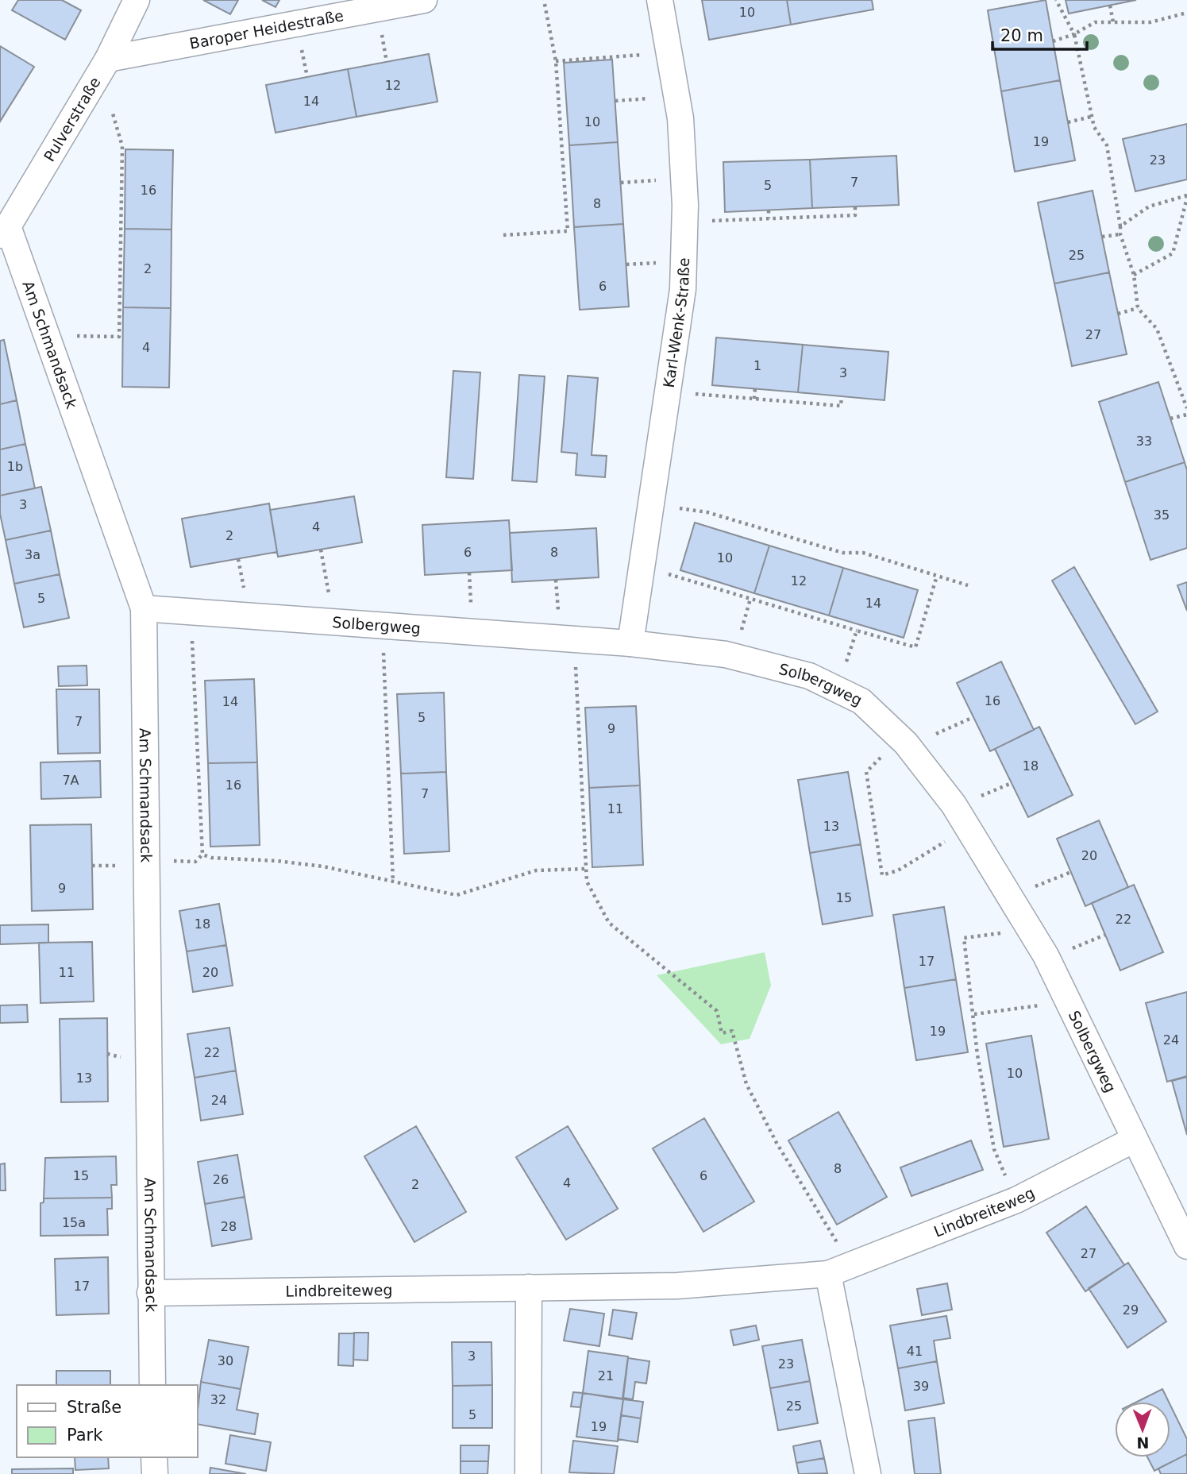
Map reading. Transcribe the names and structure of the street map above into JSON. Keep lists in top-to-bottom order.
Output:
{
  "streets": {
    "street": [
      "Baroper Heidestraße",
      "Pulverstraße",
      "Karl-Wenk-Straße",
      "Am Schmandsack",
      "Solbergweg",
      "Lindbreiteweg"
    ]
  },
  "crossings": [
    ["Baroper Heidestraße", "Pulverstraße"],
    ["Pulverstraße", "Am Schmandsack"],
    ["Karl-Wenk-Straße", "Solbergweg"],
    ["Am Schmandsack", "Solbergweg"],
    ["Am Schmandsack", "Lindbreiteweg"],
    ["Solbergweg", "Lindbreiteweg"]
  ],
  "house_numbers": [
    "10",
    "12",
    "14",
    "10",
    "19",
    "23",
    "7",
    "5",
    "16",
    "8",
    "25",
    "2",
    "6",
    "27",
    "4",
    "1",
    "3",
    "33",
    "1b",
    "3",
    "35",
    "4",
    "2",
    "6",
    "8",
    "3a",
    "10",
    "12",
    "5",
    "14",
    "16",
    "14",
    "5",
    "7",
    "9",
    "18",
    "7A",
    "16",
    "7",
    "11",
    "13",
    "20",
    "9",
    "15",
    "22",
    "18",
    "17",
    "11",
    "20",
    "19",
    "24",
    "22",
    "10",
    "13",
    "24",
    "8",
    "15",
    "6",
    "26",
    "4",
    "2",
    "15a",
    "28",
    "27",
    "17",
    "29",
    "41",
    "3",
    "30",
    "23",
    "21",
    "39",
    "32",
    "25",
    "5",
    "19"
  ],
  "legend": ["Straße", "Park"],
  "scale_bar": "20 m",
  "north": "bottom"
}
